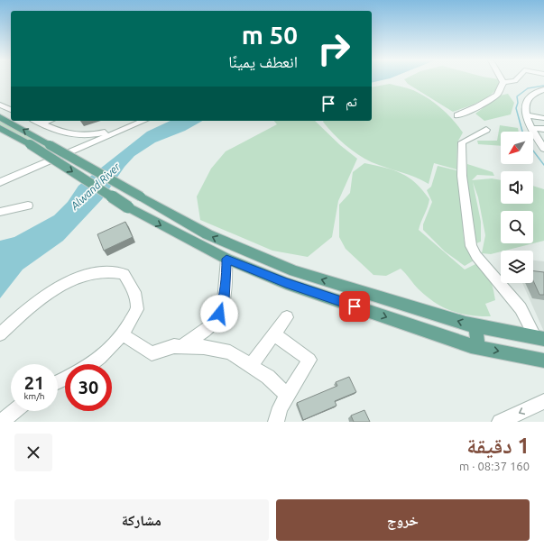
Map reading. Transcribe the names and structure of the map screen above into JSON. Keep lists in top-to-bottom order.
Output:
{
  "water": ["Alwand River"],
  "north": "bottom left",
  "page": {
    "turn": ["50 m", "انعطف يمينًا"],
    "then": "ثم",
    "speed": "21 km/h",
    "limit": "30",
    "heading": ["1 دقيقة", "160 m · 08:37"],
    "buttons": ["خروج", "مشاركة"]
  }
}
